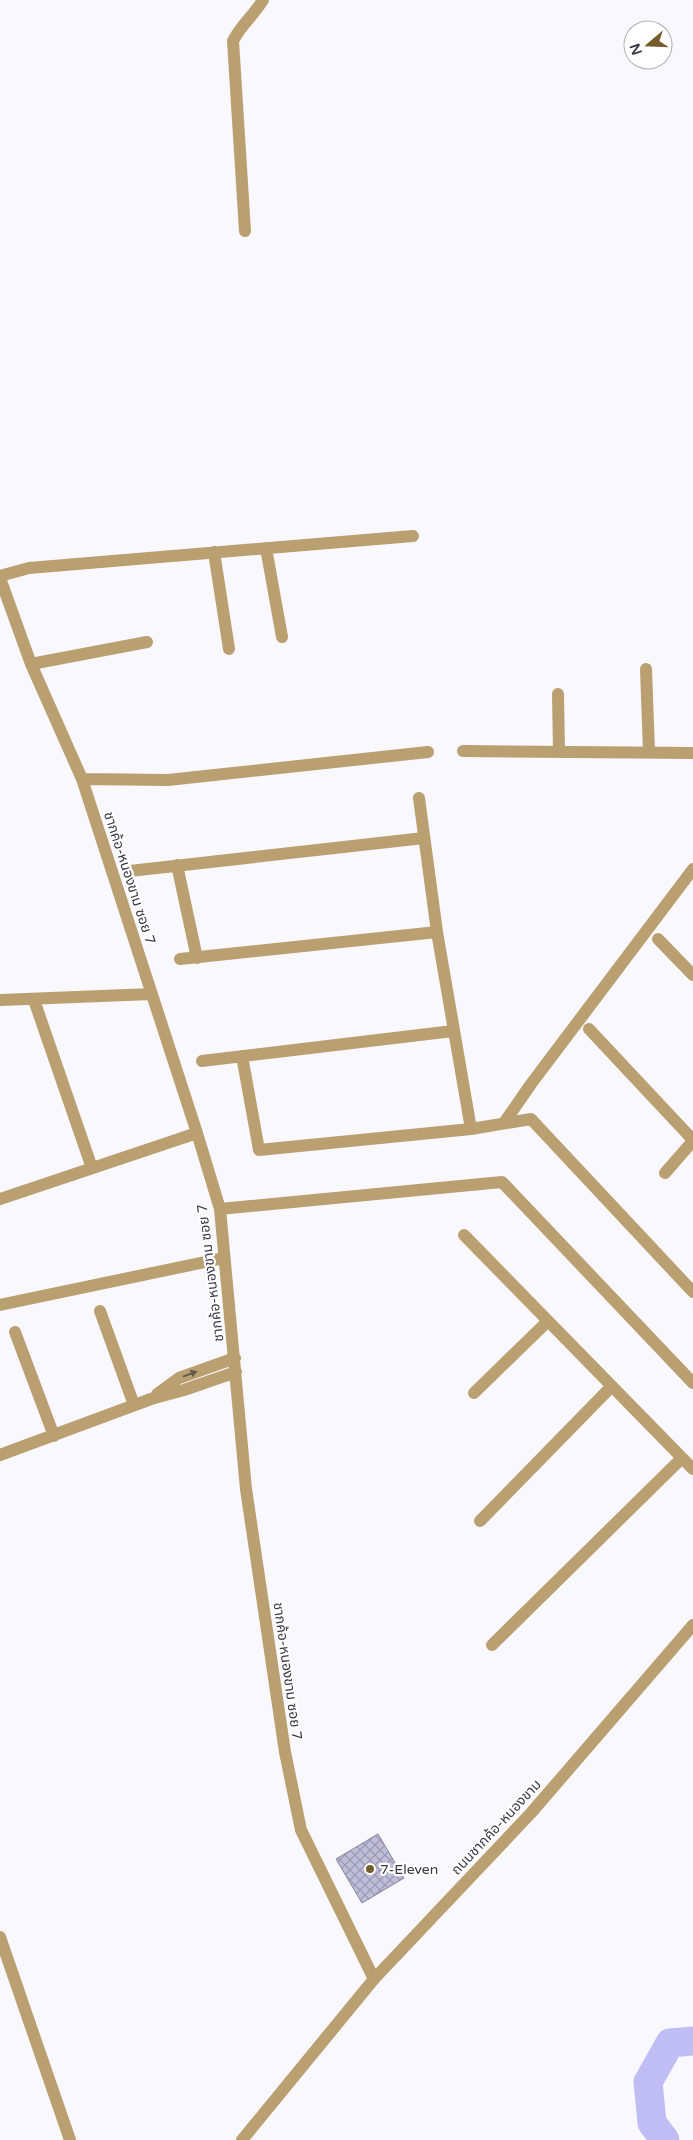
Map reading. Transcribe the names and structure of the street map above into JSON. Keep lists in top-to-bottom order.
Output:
{
  "streets": {
    "street": ["ชากค้อ-หนองขาม ซอย 7", "ถนนชากค้อ-หนองขาม"]
  },
  "crossings": [
    ["ชากค้อ-หนองขาม ซอย 7", "ถนนชากค้อ-หนองขาม"]
  ],
  "places": ["7-Eleven"],
  "north": "left"
}
